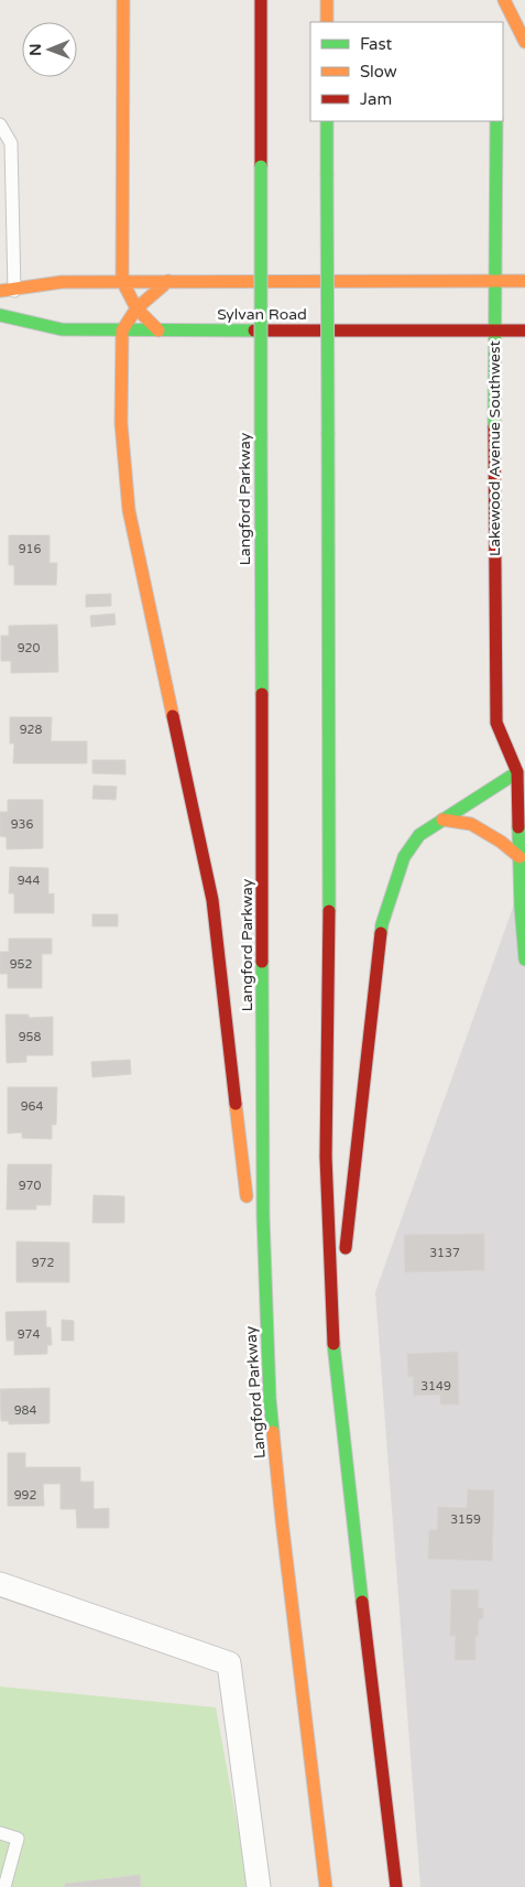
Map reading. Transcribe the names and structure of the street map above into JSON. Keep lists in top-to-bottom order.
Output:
{
  "streets": {
    "main road": ["Sylvan Road", "Lakewood Avenue Southwest", "Langford Parkway"]
  },
  "crossings": [
    ["Sylvan Road", "Lakewood Avenue Southwest"]
  ],
  "house_numbers": [
    "916",
    "920",
    "928",
    "936",
    "944",
    "952",
    "958",
    "964",
    "970",
    "3137",
    "972",
    "974",
    "3149",
    "984",
    "992",
    "3159"
  ],
  "legend": ["Fast", "Slow", "Jam"],
  "north": "left"
}
